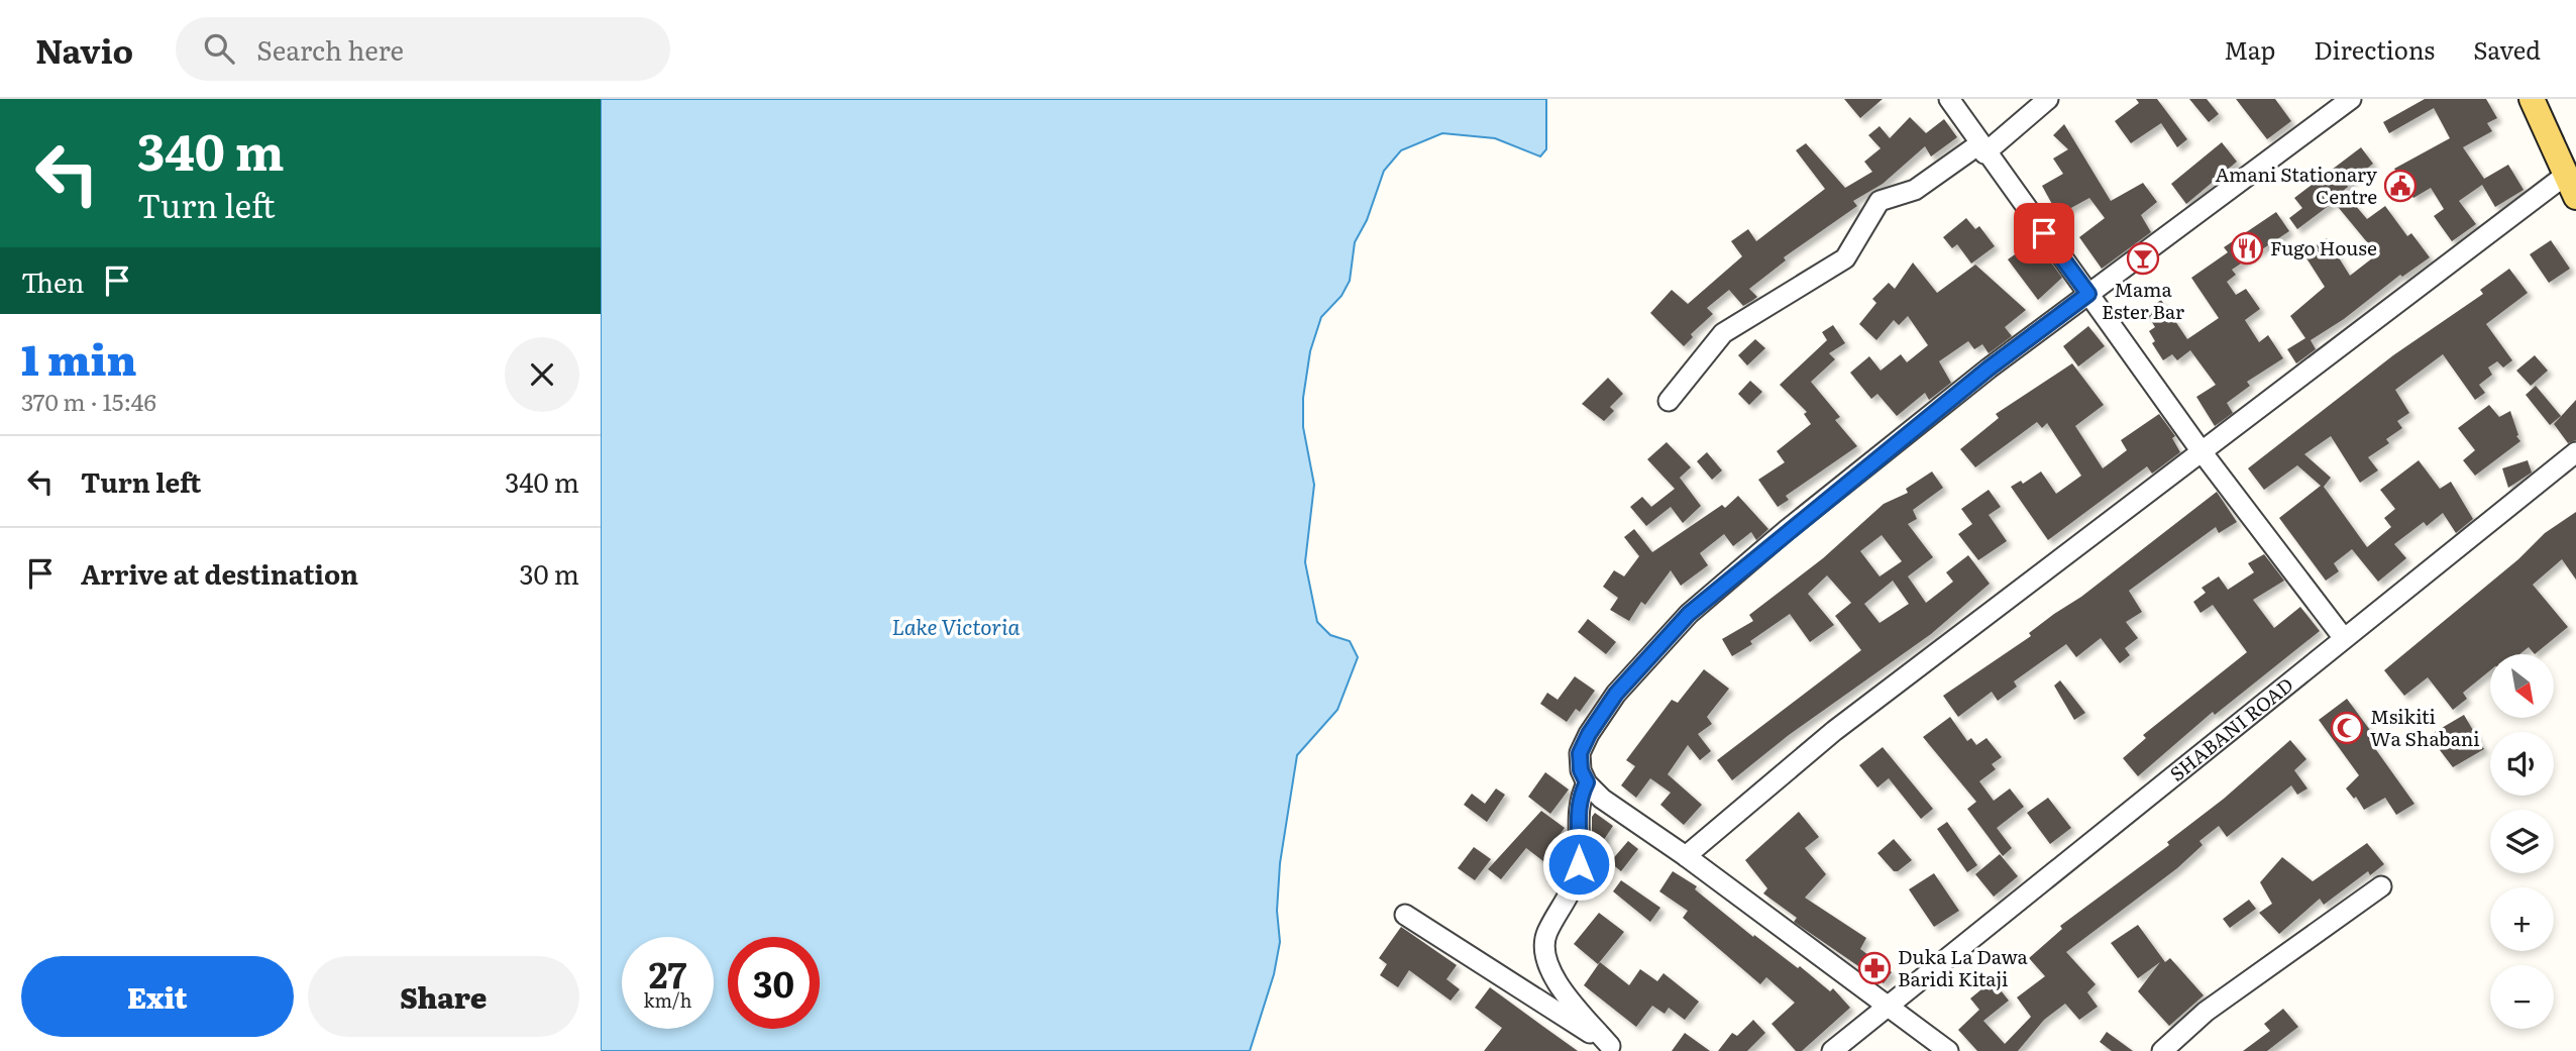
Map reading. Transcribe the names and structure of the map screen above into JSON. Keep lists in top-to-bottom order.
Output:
{
  "streets": {
    "street": ["SHABANI ROAD"]
  },
  "water": ["Lake Victoria"],
  "places": {
    "public building": ["Amani Stationary Centre"],
    "restaurant": ["Fugo House"],
    "bar": ["Mama Ester Bar"],
    "mosque": ["Msikiti Wa Shabani"],
    "pharmacy": ["Duka La Dawa Baridi Kitaji"]
  },
  "north": "bottom right",
  "page": {
    "header": "Navio",
    "search": "Search here",
    "nav": ["Map", "Directions", "Saved"],
    "turn": ["340 m", "Turn left"],
    "then": "Then",
    "heading": ["1 min", "370 m · 15:46"],
    "list": [
      {
        "name": "Turn left",
        "value": "340 m"
      },
      {
        "name": "Arrive at destination",
        "value": "30 m"
      }
    ],
    "map_buttons": ["+", "−"],
    "speed": "27 km/h",
    "limit": "30",
    "buttons": ["Exit", "Share"]
  }
}
